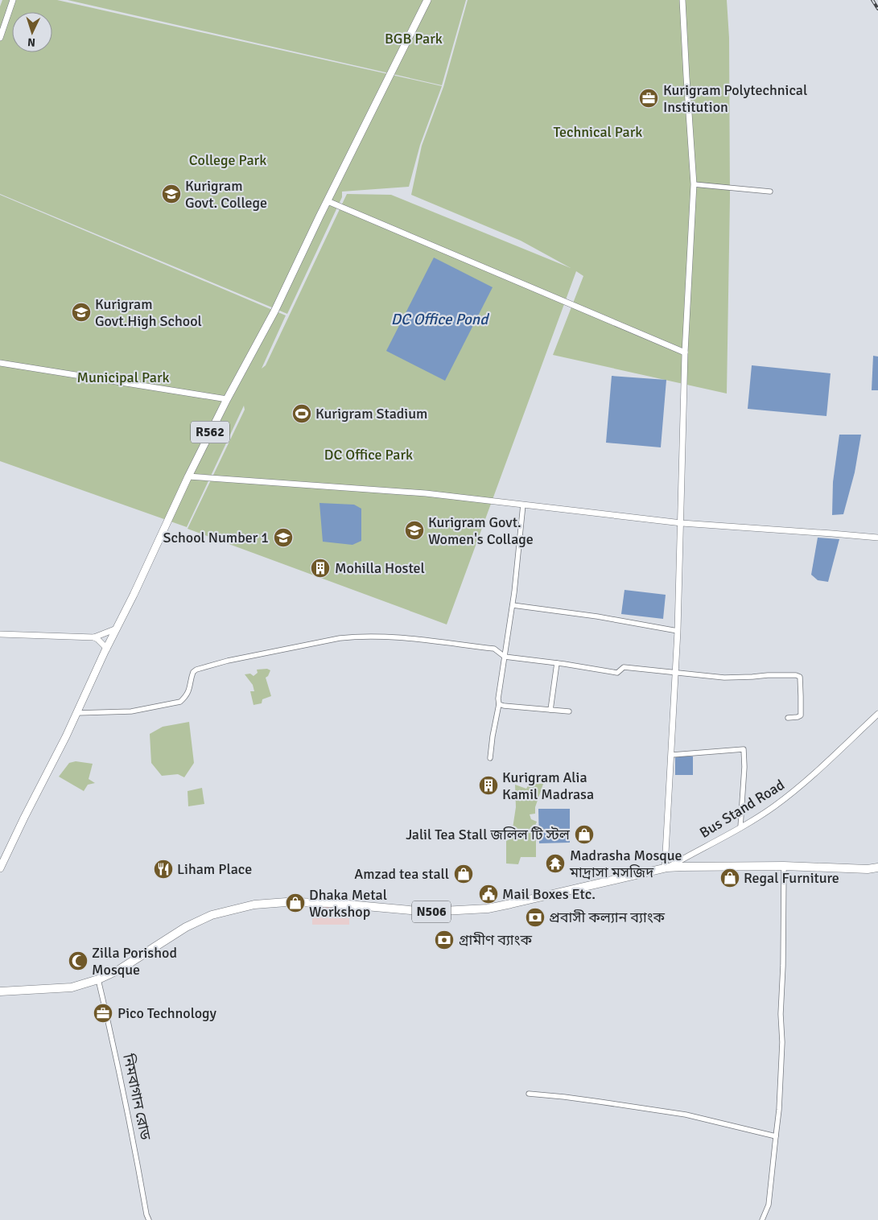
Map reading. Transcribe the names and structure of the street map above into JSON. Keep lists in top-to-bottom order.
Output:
{
  "streets": {
    "highway": ["N506"],
    "main road": ["R562"],
    "street": ["Bus Stand Road", "নিমবাগান রোড"]
  },
  "crossings": [
    ["Bus Stand Road", "N506"],
    ["N506", "নিমবাগান রোড"]
  ],
  "water": ["DC Office Pond"],
  "parks": [
    "BGB Park",
    "Technical Park",
    "College Park",
    "Municipal Park",
    "DC Office Park"
  ],
  "places": {
    "office": ["Kurigram Polytechnical Institution", "Pico Technology"],
    "school or university": [
      "Kurigram Govt. College",
      "Kurigram Govt.High School",
      "Kurigram Govt. Women's Collage",
      "School Number 1"
    ],
    "sports": ["Kurigram Stadium"],
    "building": ["Mohilla Hostel", "Kurigram Alia Kamil Madrasa"],
    "shop": [
      "Jalil Tea Stall জলিল টি স্টল",
      "Amzad tea stall",
      "Regal Furniture",
      "Dhaka Metal Workshop"
    ],
    "temple": ["Madrasha Mosque মাদ্রাসা মসজিদ"],
    "restaurant": ["Liham Place"],
    "public building": ["Mail Boxes Etc."],
    "bank": ["প্রবাসী কল্যান ব্যাংক", "গ্রামীণ ব্যাংক"],
    "mosque": ["Zilla Porishod Mosque"]
  },
  "north": "bottom"
}
